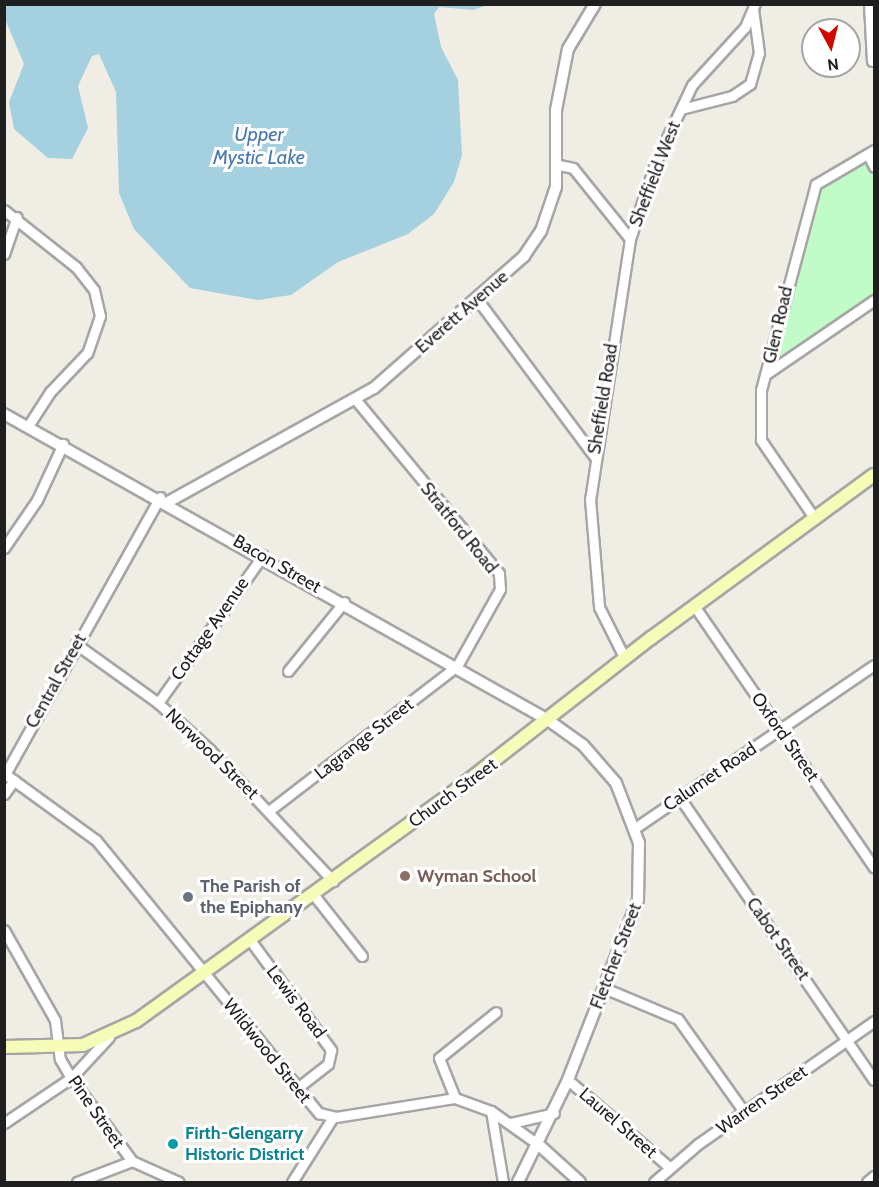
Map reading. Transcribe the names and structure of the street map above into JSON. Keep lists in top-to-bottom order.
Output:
{
  "streets": {
    "main road": ["Church Street"],
    "street": [
      "Sheffield West",
      "Everett Avenue",
      "Glen Road",
      "Sheffield Road",
      "Stratford Road",
      "Bacon Street",
      "Cottage Avenue",
      "Central Street",
      "Oxford Street",
      "Lagrange Street",
      "Norwood Street",
      "Calumet Road",
      "Cabot Street",
      "Fletcher Street",
      "Lewis Road",
      "Wildwood Street",
      "Warren Street",
      "Pine Street",
      "Laurel Street"
    ]
  },
  "crossings": [
    ["Sheffield West", "Sheffield Road"],
    ["Everett Avenue", "Stratford Road"],
    ["Everett Avenue", "Bacon Street"],
    ["Everett Avenue", "Central Street"],
    ["Glen Road", "Church Street"],
    ["Sheffield Road", "Church Street"],
    ["Stratford Road", "Bacon Street"],
    ["Stratford Road", "Lagrange Street"],
    ["Bacon Street", "Cottage Avenue"],
    ["Bacon Street", "Central Street"],
    ["Bacon Street", "Lagrange Street"],
    ["Bacon Street", "Church Street"],
    ["Bacon Street", "Fletcher Street"],
    ["Cottage Avenue", "Norwood Street"],
    ["Central Street", "Norwood Street"],
    ["Central Street", "Church Street"],
    ["Central Street", "Wildwood Street"],
    ["Oxford Street", "Calumet Road"],
    ["Oxford Street", "Church Street"],
    ["Lagrange Street", "Norwood Street"],
    ["Norwood Street", "Church Street"],
    ["Calumet Road", "Cabot Street"],
    ["Calumet Road", "Fletcher Street"],
    ["Church Street", "Fletcher Street"],
    ["Church Street", "Lewis Road"],
    ["Church Street", "Wildwood Street"],
    ["Church Street", "Pine Street"],
    ["Cabot Street", "Warren Street"],
    ["Fletcher Street", "Laurel Street"],
    ["Lewis Road", "Wildwood Street"],
    ["Warren Street", "Laurel Street"]
  ],
  "water": ["Upper Mystic Lake"],
  "places": ["Wyman School", "The Parish of the Epiphany", "Firth-Glengarry Historic District"],
  "north": "bottom"
}
